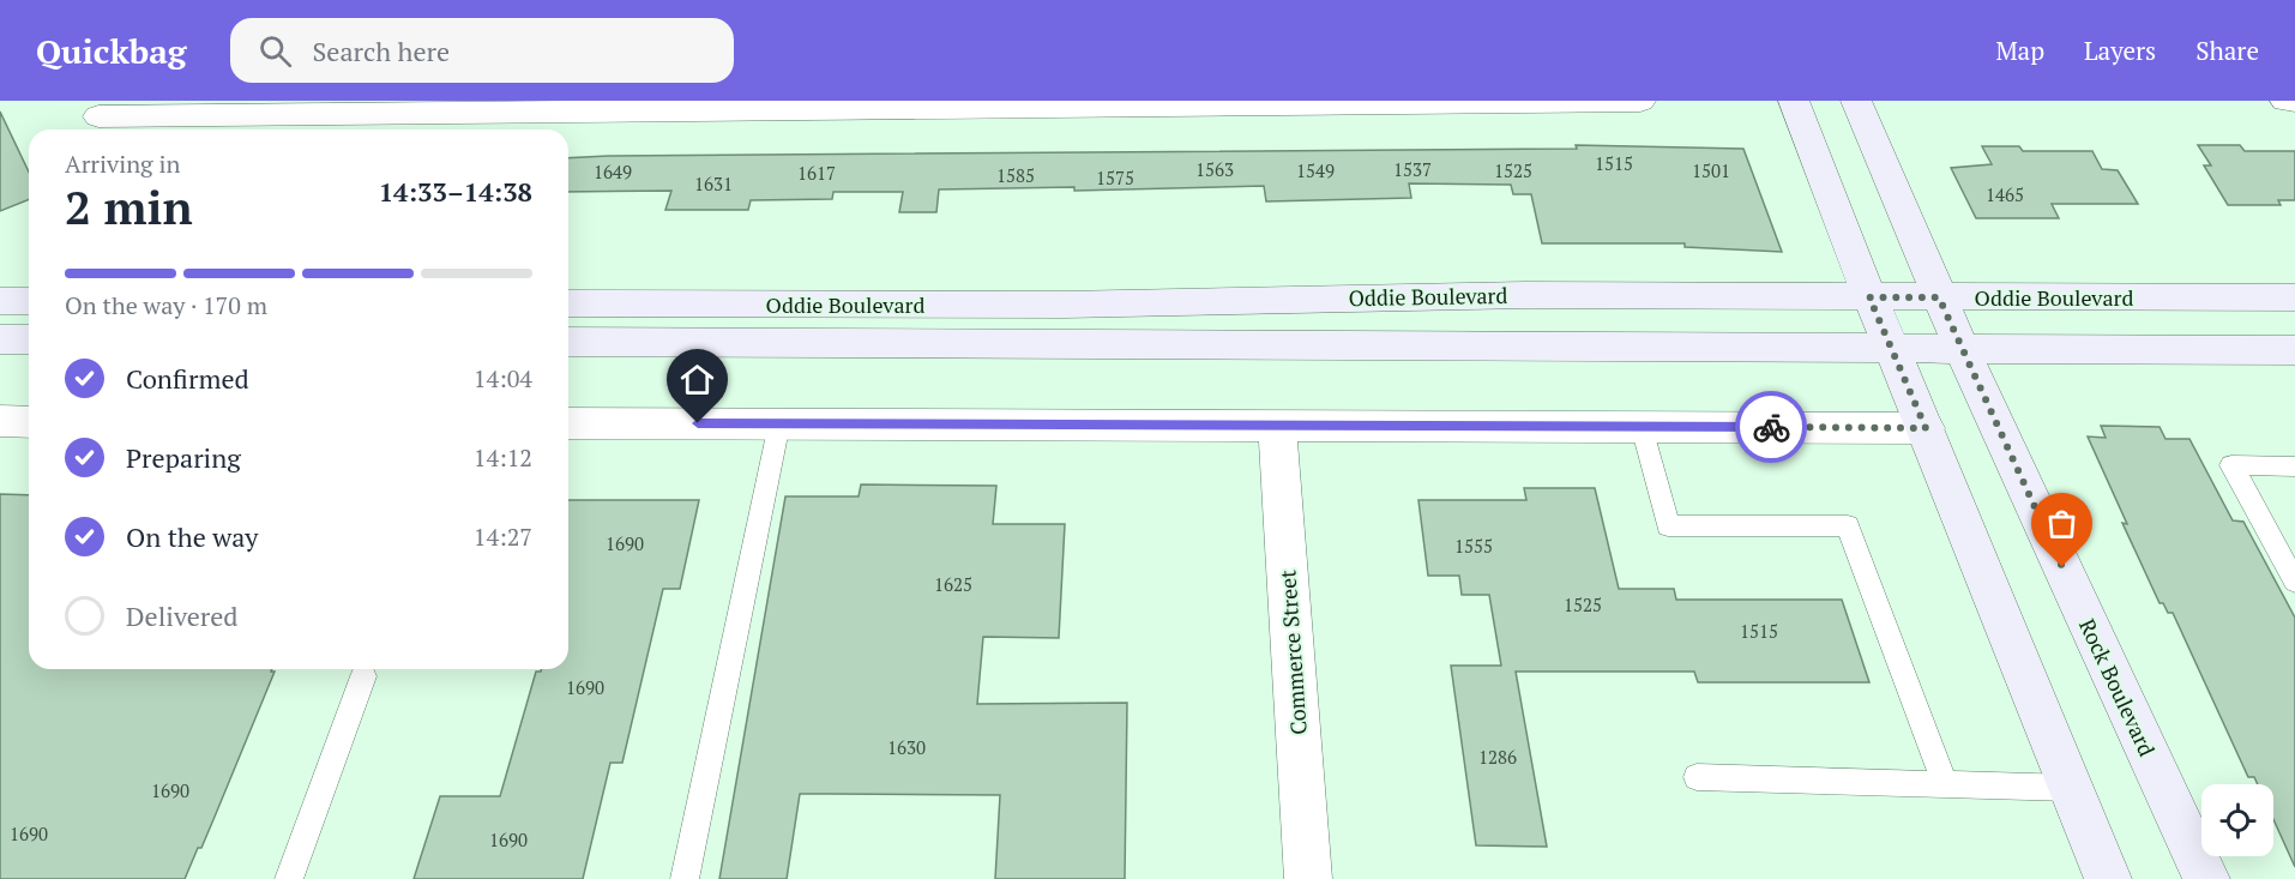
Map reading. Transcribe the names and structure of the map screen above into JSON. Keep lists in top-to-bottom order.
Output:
{
  "streets": {
    "main road": ["Oddie Boulevard", "Rock Boulevard"],
    "street": ["Commerce Street"]
  },
  "crossings": [
    ["Oddie Boulevard", "Rock Boulevard"]
  ],
  "house_numbers": [
    "1515",
    "1563",
    "1537",
    "1549",
    "1525",
    "1501",
    "1649",
    "1617",
    "1585",
    "1575",
    "1631",
    "1465",
    "1690",
    "1555",
    "1625",
    "1525",
    "1515",
    "1690",
    "1630",
    "1286",
    "1690",
    "1690",
    "1690"
  ],
  "page": {
    "header": "Quickbag",
    "search": "Search here",
    "nav": ["Map", "Layers", "Share"],
    "heading": ["2 min", "Arriving in", "14:33–14:38"],
    "bar": "On the way · 170 m",
    "list": [
      ["Confirmed", "14:04"],
      ["Preparing", "14:12"],
      ["On the way", "14:27"],
      "Delivered"
    ]
  }
}
